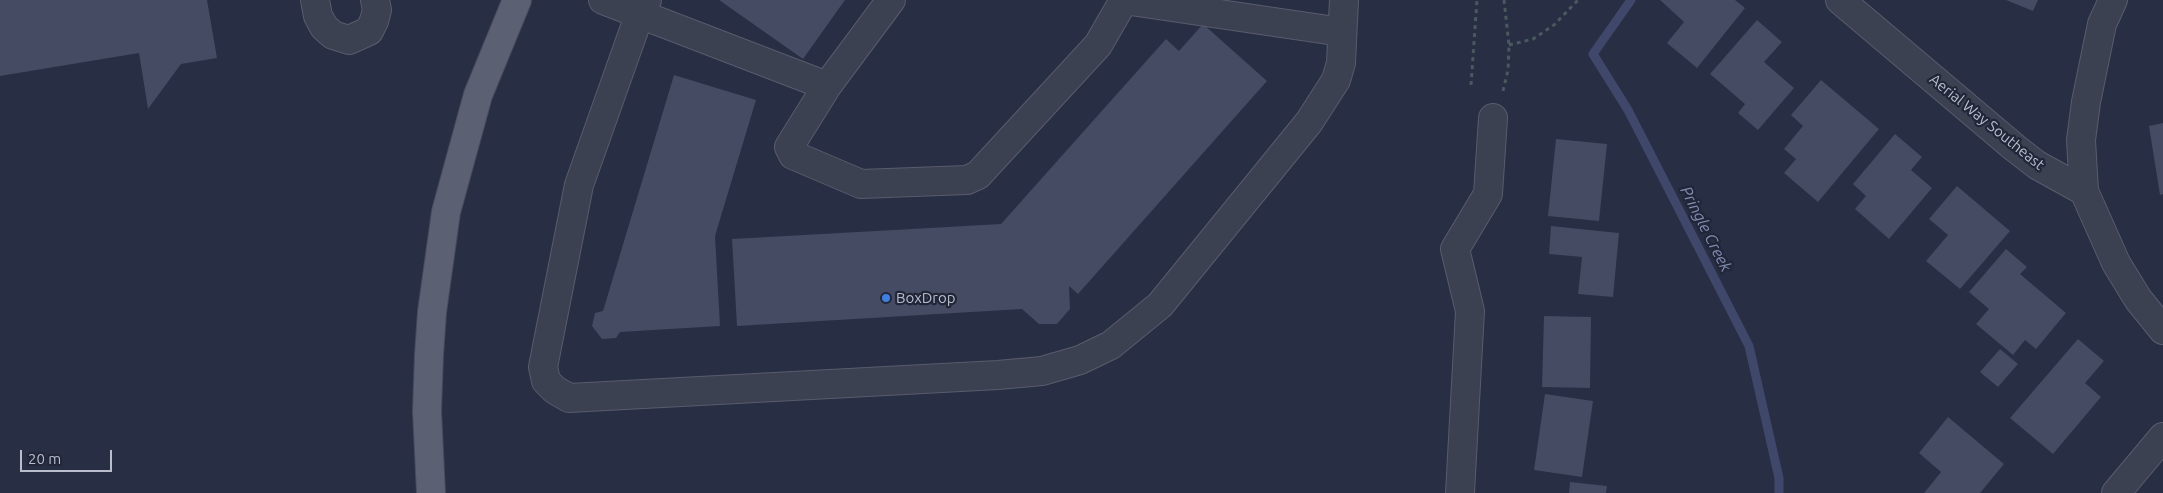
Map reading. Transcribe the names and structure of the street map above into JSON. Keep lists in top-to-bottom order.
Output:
{
  "streets": {
    "street": ["Aerial Way Southeast"]
  },
  "water": ["Pringle Creek"],
  "places": ["BoxDrop"],
  "scale_bar": "20 m"
}
